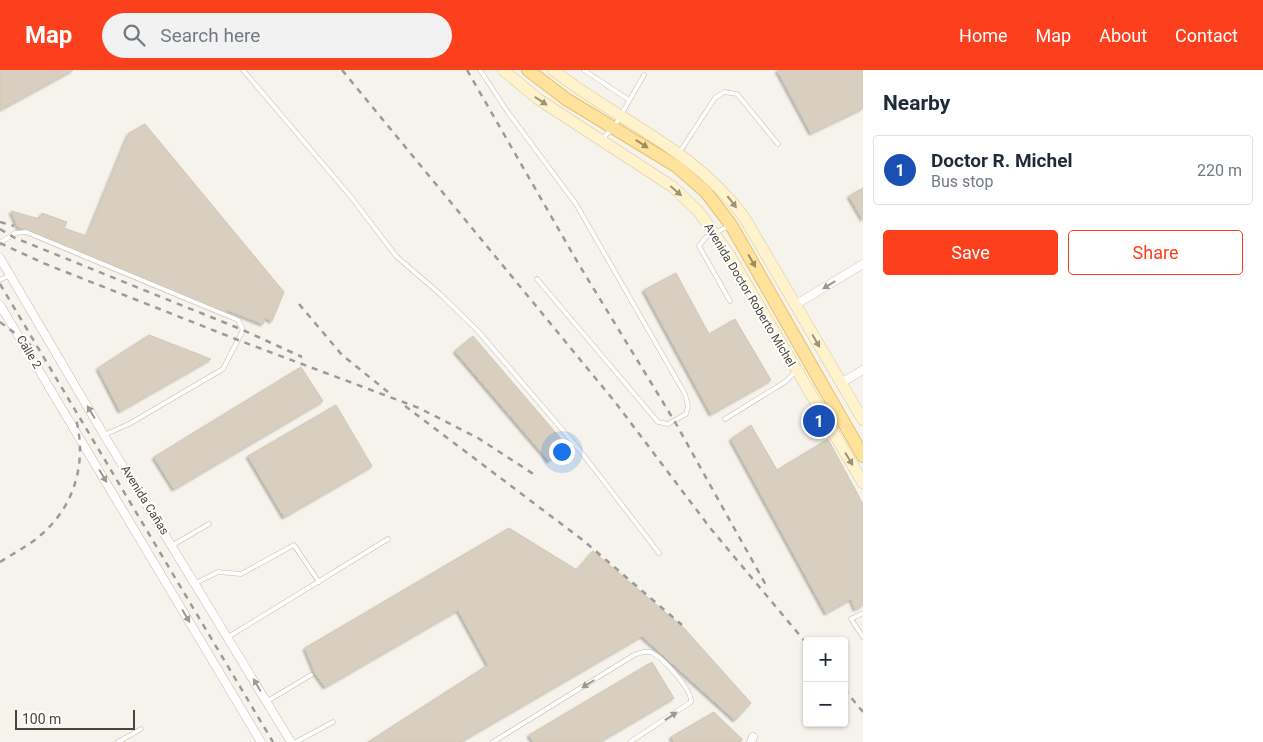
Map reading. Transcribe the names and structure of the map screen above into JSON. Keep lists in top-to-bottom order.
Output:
{
  "streets": {
    "main road": ["Avenida Doctor Roberto Michel"],
    "street": ["Calle 2", "Avenida Cañas"]
  },
  "crossings": [
    ["Calle 2", "Avenida Cañas"]
  ],
  "scale_bar": "100 m",
  "page": {
    "header": "Map",
    "search": "Search here",
    "nav": [
      "Home",
      "Map",
      "About",
      "Contact"
    ],
    "heading": "Nearby",
    "list": [
      {
        "mark": "1",
        "name": "Doctor R. Michel",
        "note": "Bus stop",
        "value": "220 m"
      }
    ],
    "buttons": ["Save", "Share"],
    "pins": "1",
    "map_buttons": ["+", "−"],
    "scale": "100 m"
  }
}
